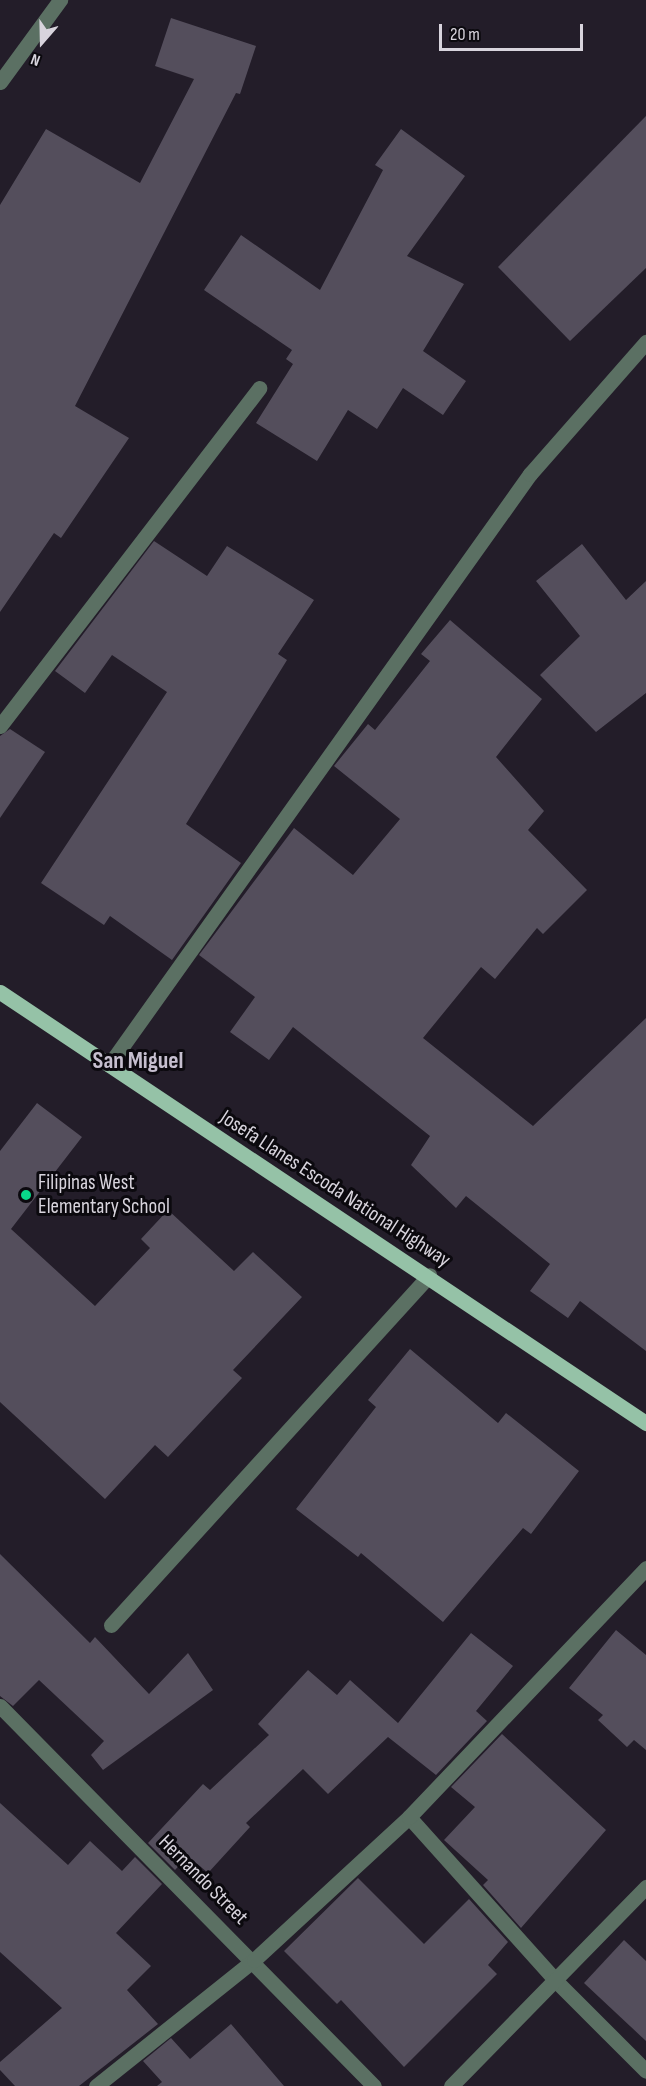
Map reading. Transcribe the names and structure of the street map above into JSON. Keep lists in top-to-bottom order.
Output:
{
  "streets": {
    "main road": ["Josefa Llanes Escoda National Highway"],
    "street": ["Hernando Street"]
  },
  "districts": ["San Miguel"],
  "places": ["Filipinas West Elementary School"],
  "scale_bar": "20 m",
  "north": "bottom"
}
